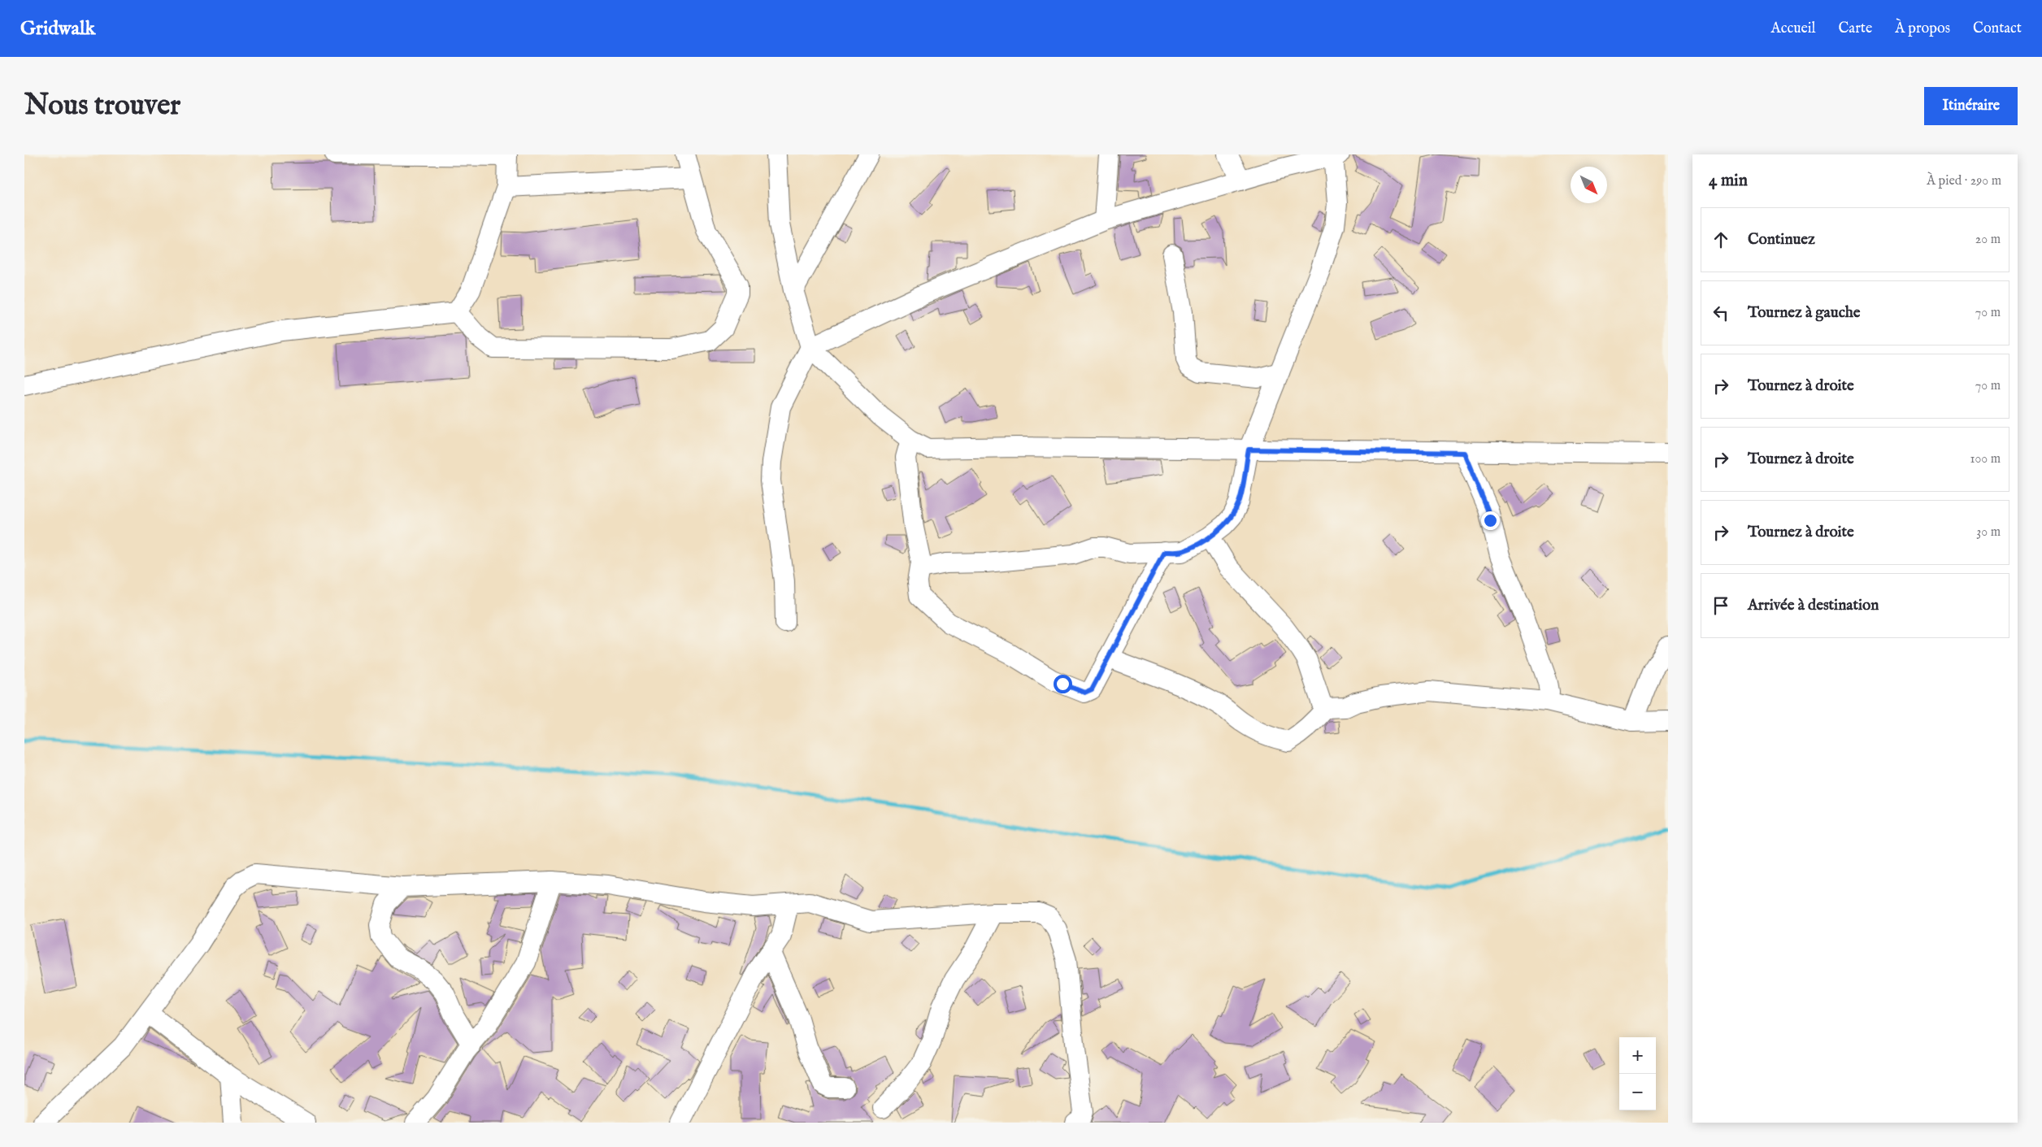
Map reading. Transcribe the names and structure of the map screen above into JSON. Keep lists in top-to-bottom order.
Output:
{
  "north": "bottom right",
  "page": {
    "header": "Gridwalk",
    "nav": [
      "Accueil",
      "Carte",
      "À propos",
      "Contact"
    ],
    "buttons": "Itinéraire",
    "title": "Nous trouver",
    "heading": ["4 min", "À pied · 290 m"],
    "list": [
      ["Continuez", "20 m"],
      ["Tournez à gauche", "70 m"],
      ["Tournez à droite", "70 m"],
      ["Tournez à droite", "100 m"],
      ["Tournez à droite", "30 m"],
      "Arrivée à destination"
    ],
    "map_buttons": ["+", "−"]
  }
}
